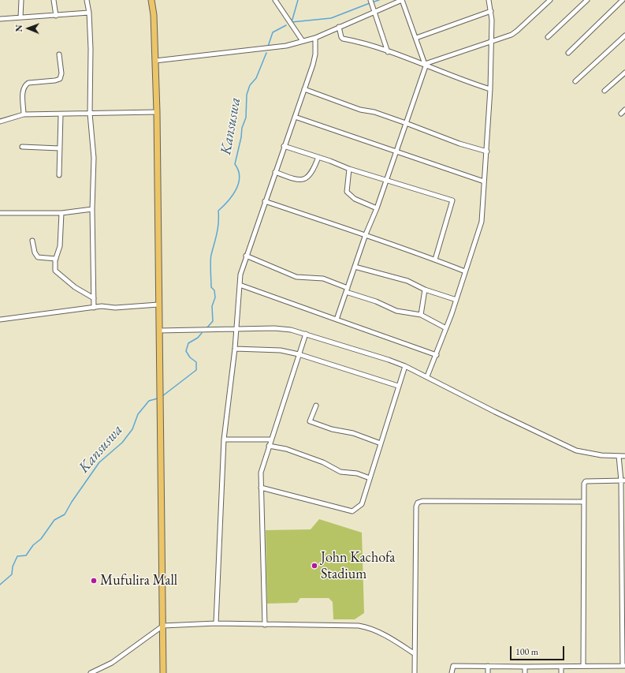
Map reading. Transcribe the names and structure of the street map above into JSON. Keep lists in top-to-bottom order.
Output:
{
  "water": ["Kansuswa"],
  "places": ["John Kachofa Stadium", "Mufulira Mall"],
  "scale_bar": "100 m",
  "north": "left"
}
